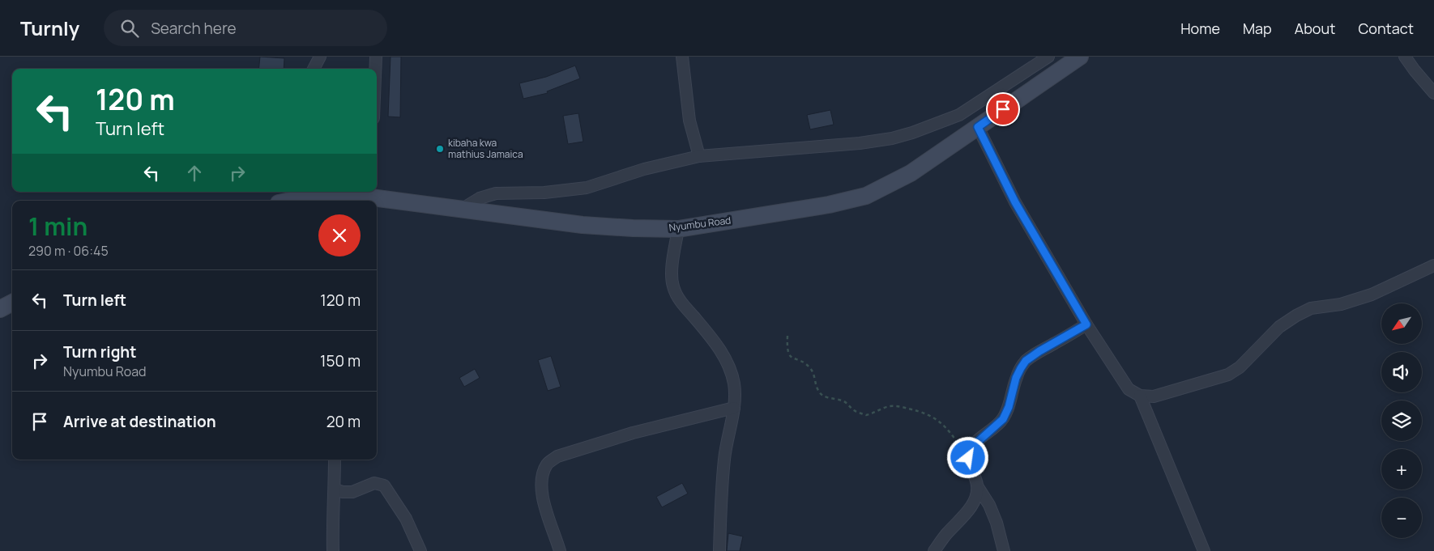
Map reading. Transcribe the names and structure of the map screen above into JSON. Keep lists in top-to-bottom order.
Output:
{
  "streets": {
    "street": ["Nyumbu Road"]
  },
  "places": ["kibaha kwa mathius Jamaica"],
  "north": "bottom left",
  "page": {
    "header": "Turnly",
    "search": "Search here",
    "nav": [
      "Home",
      "Map",
      "About",
      "Contact"
    ],
    "turn": ["120 m", "Turn left"],
    "heading": ["1 min", "290 m · 06:45"],
    "list": [
      {
        "name": "Turn left",
        "value": "120 m"
      },
      {
        "name": "Turn right",
        "note": "Nyumbu Road",
        "value": "150 m"
      },
      {
        "name": "Arrive at destination",
        "value": "20 m"
      }
    ],
    "map_buttons": ["+", "−"]
  }
}
